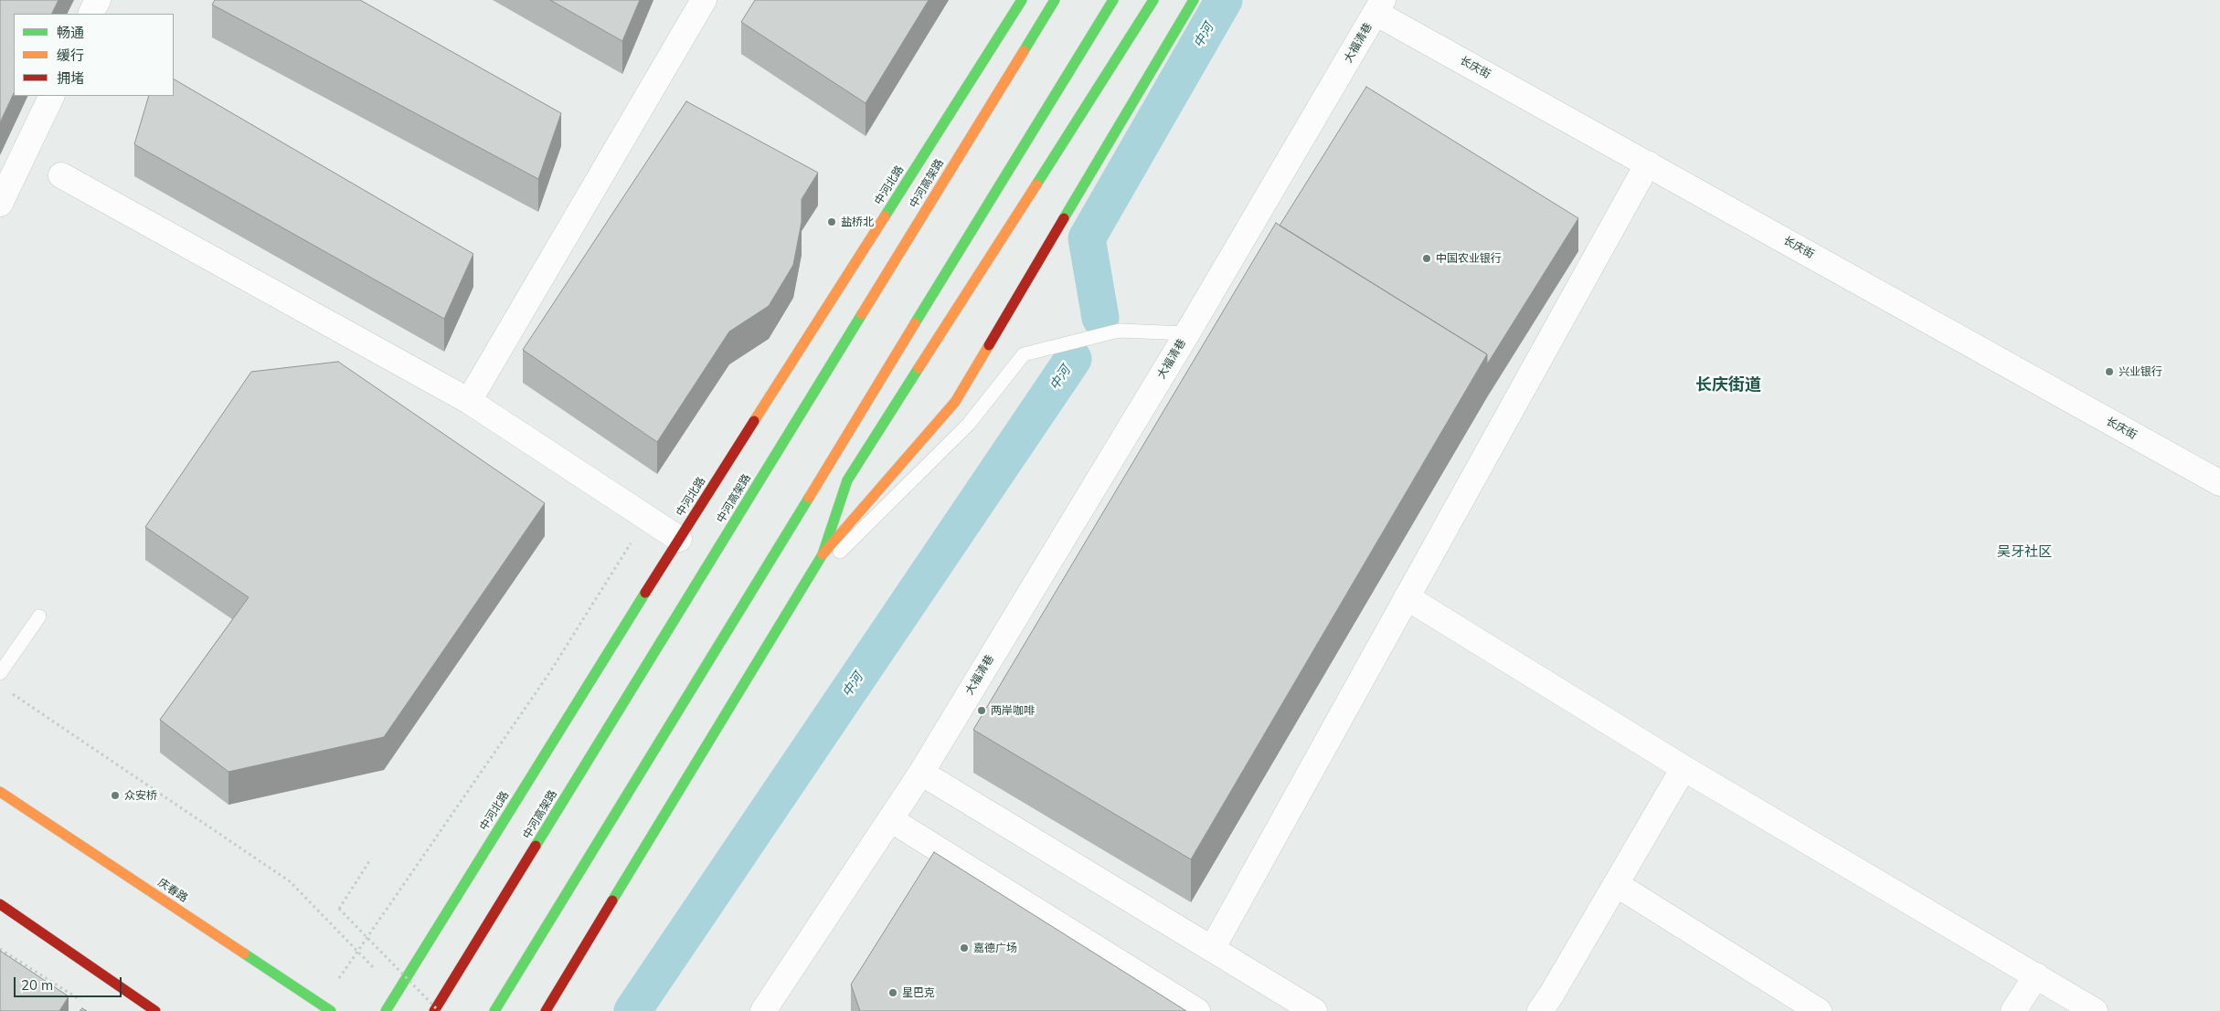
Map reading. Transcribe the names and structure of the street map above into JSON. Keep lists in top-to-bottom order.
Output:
{
  "streets": {
    "main road": ["中河高架路", "中河北路", "庆春路"],
    "street": ["大福清巷", "长庆街"]
  },
  "crossings": [
    ["大福清巷", "长庆街"]
  ],
  "districts": ["长庆街道", "吴牙社区"],
  "water": ["中河"],
  "places": [
    "盐桥北",
    "中国农业银行",
    "兴业银行",
    "两岸咖啡",
    "众安桥",
    "嘉德广场",
    "星巴克"
  ],
  "legend": ["畅通", "缓行", "拥堵"],
  "scale_bar": "20 m"
}
